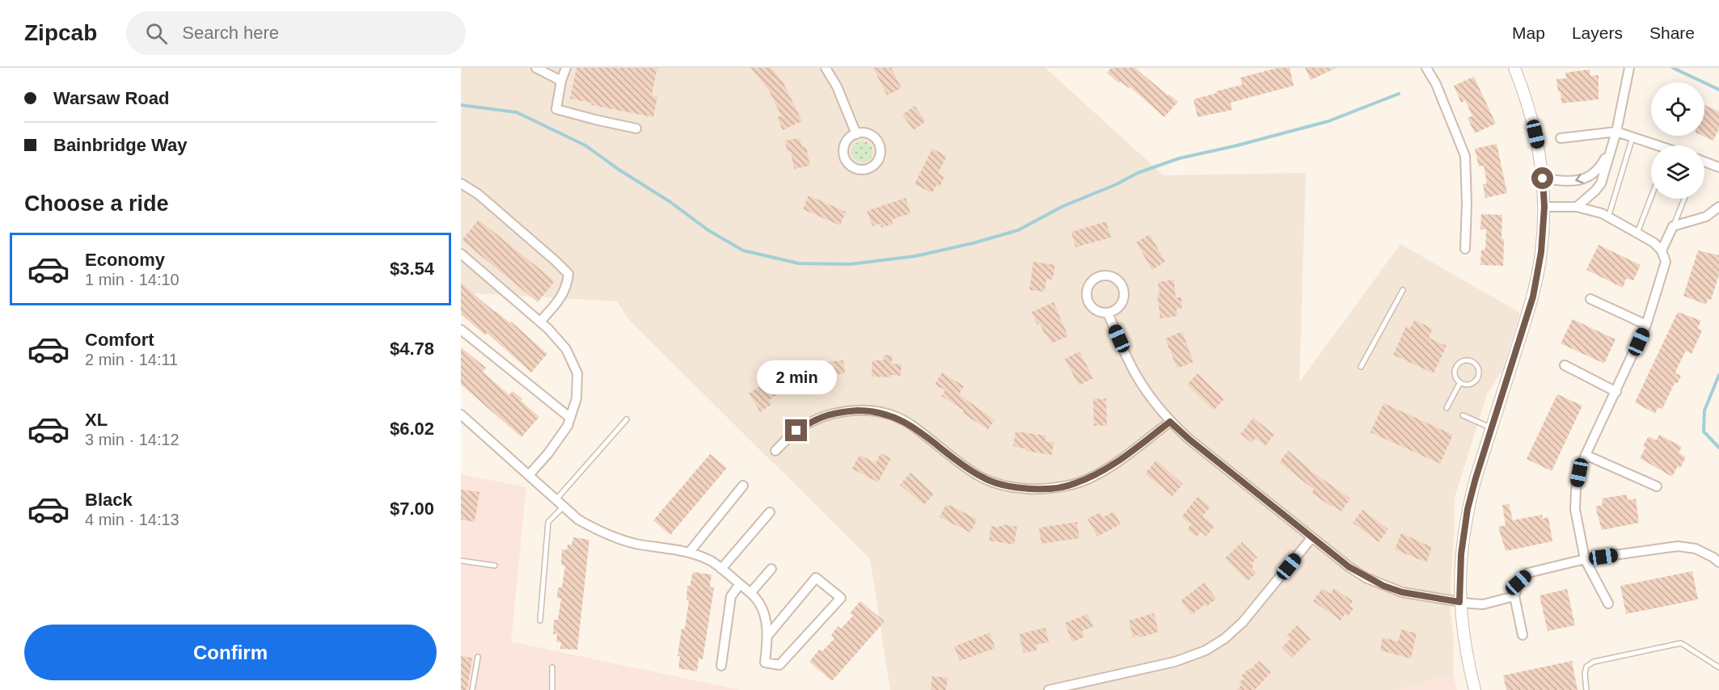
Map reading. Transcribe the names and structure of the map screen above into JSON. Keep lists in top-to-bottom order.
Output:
{
  "page": {
    "header": "Zipcab",
    "search": "Search here",
    "nav": ["Map", "Layers", "Share"],
    "banner": ["Warsaw Road", "Bainbridge Way"],
    "heading": "Choose a ride",
    "list": [
      {
        "name": "Economy",
        "note": "1 min · 14:10",
        "value": "$3.54"
      },
      {
        "name": "Comfort",
        "note": "2 min · 14:11",
        "value": "$4.78"
      },
      {
        "name": "XL",
        "note": "3 min · 14:12",
        "value": "$6.02"
      },
      {
        "name": "Black",
        "note": "4 min · 14:13",
        "value": "$7.00"
      }
    ],
    "bubble": "2 min",
    "buttons": "Confirm"
  }
}
